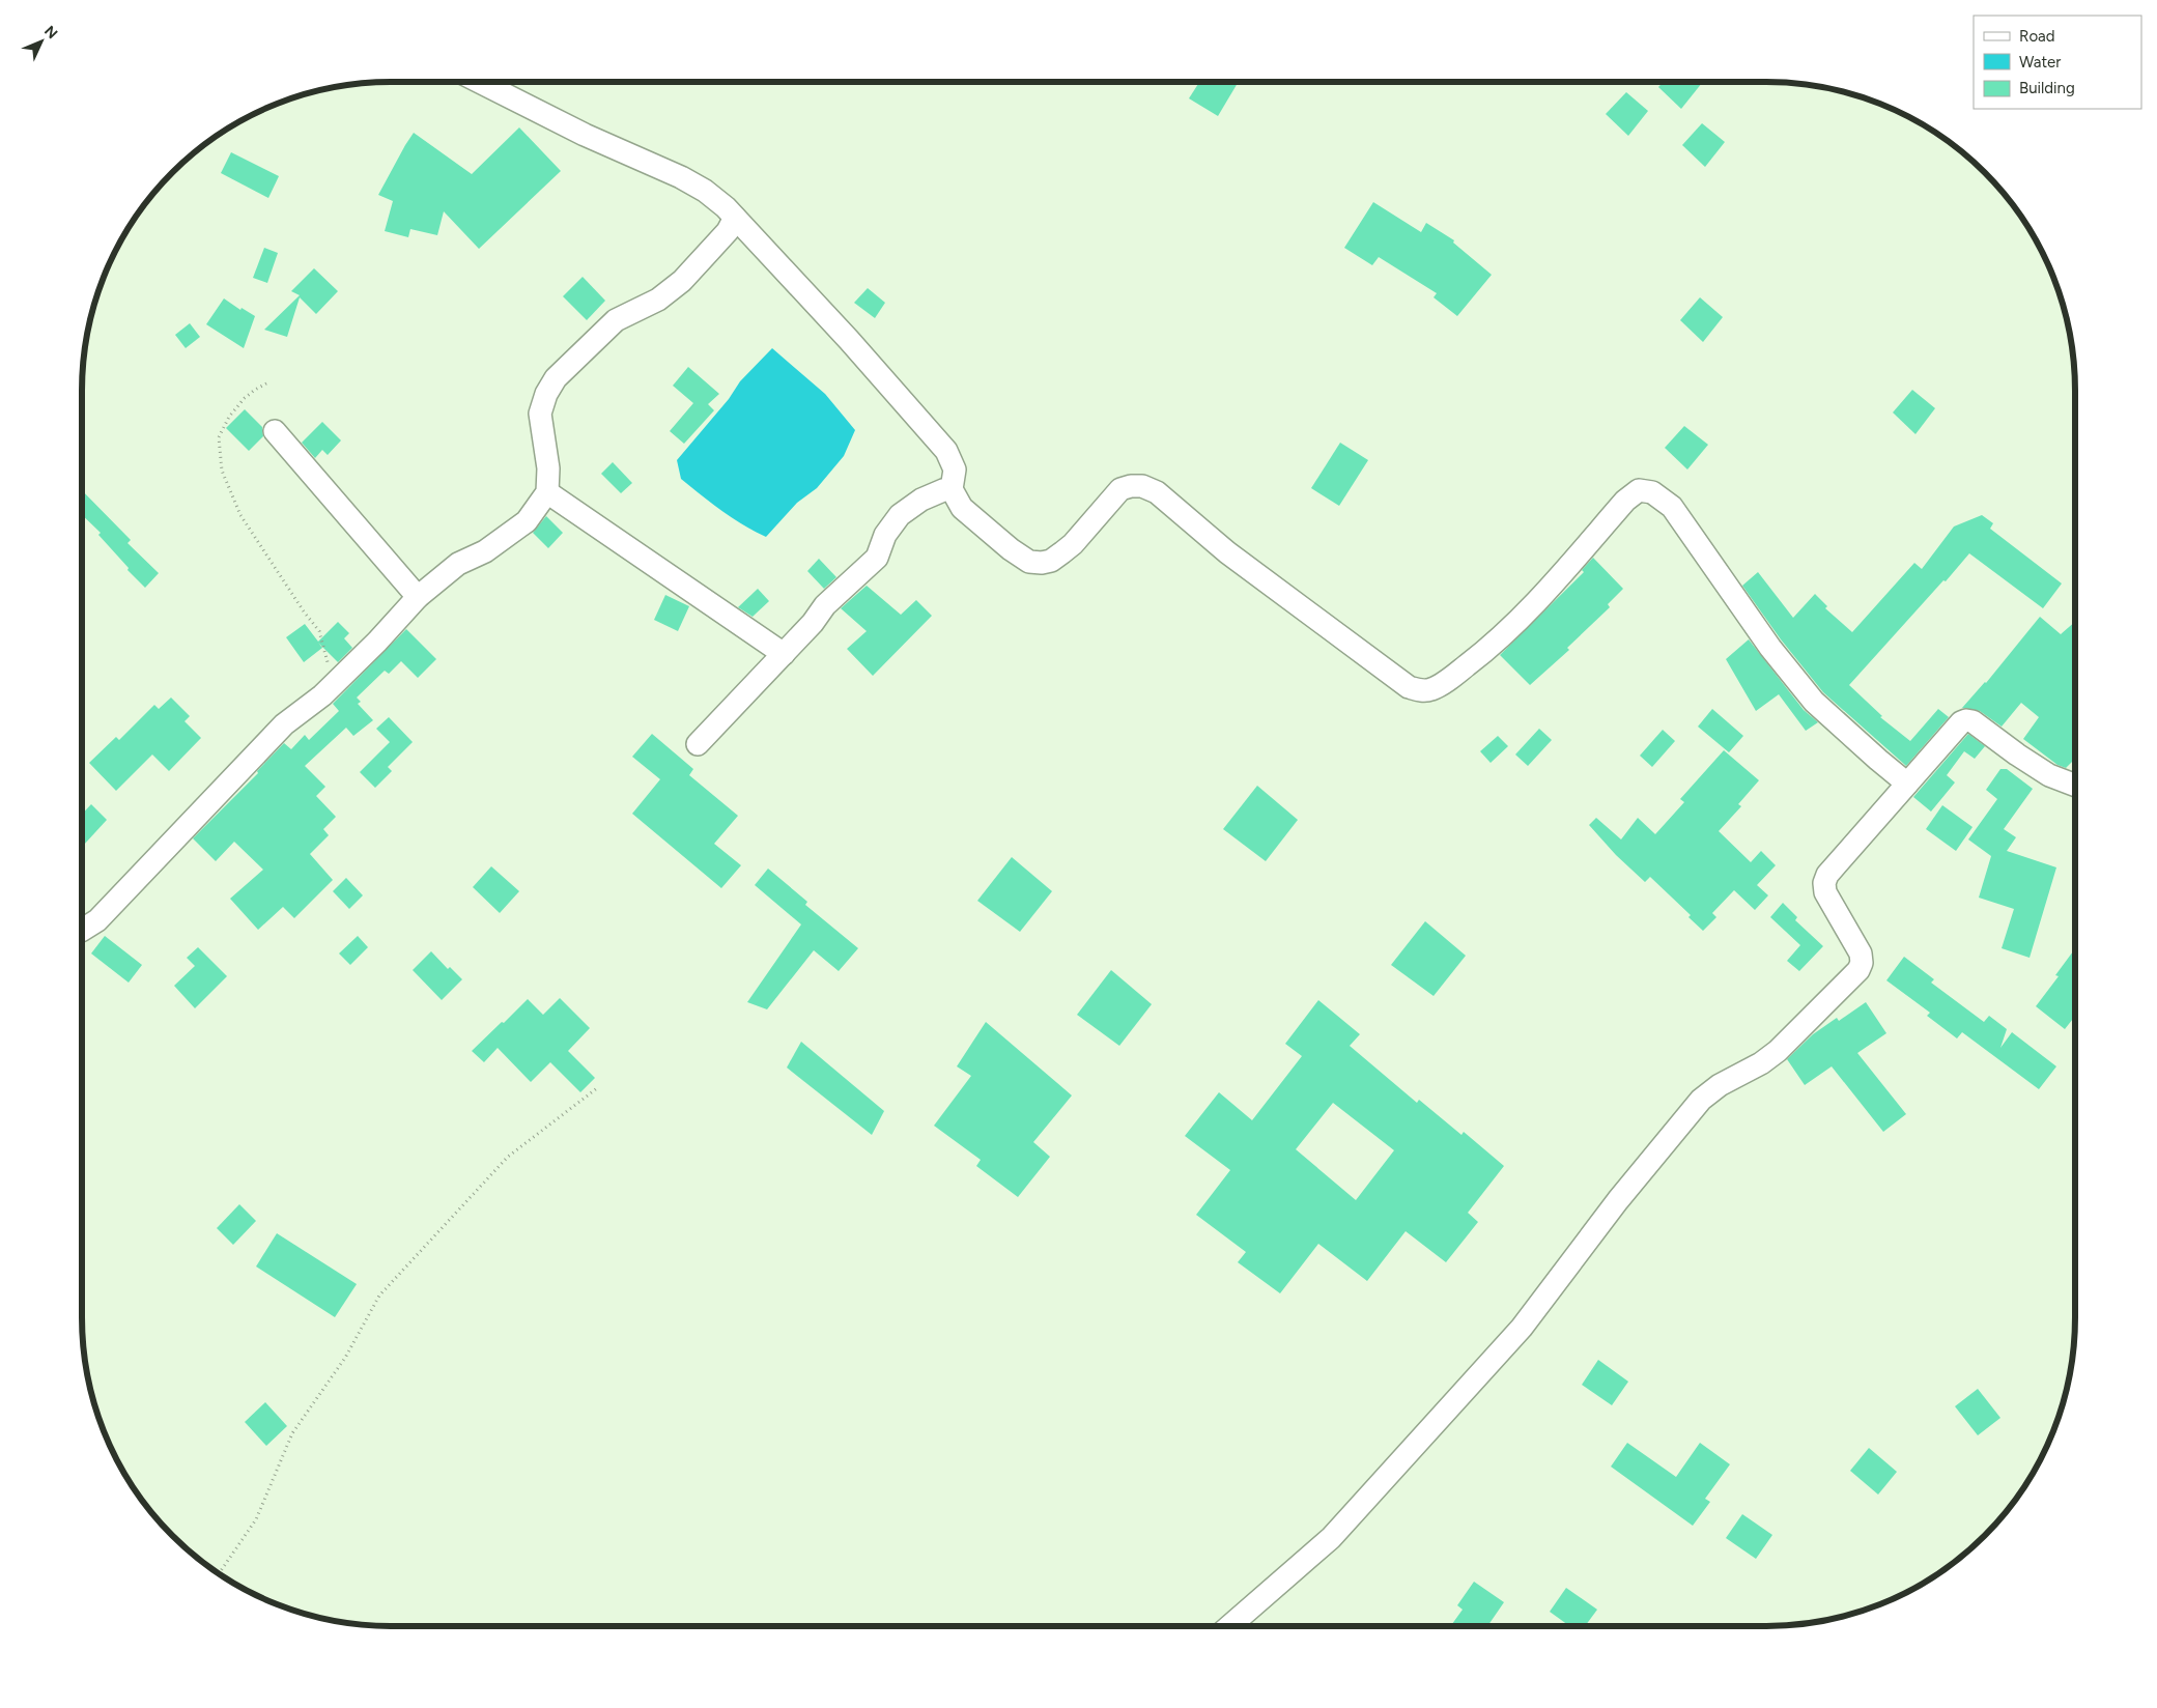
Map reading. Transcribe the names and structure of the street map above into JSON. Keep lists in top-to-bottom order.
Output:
{
  "legend": ["Road", "Water", "Building"],
  "north": "top right"
}
